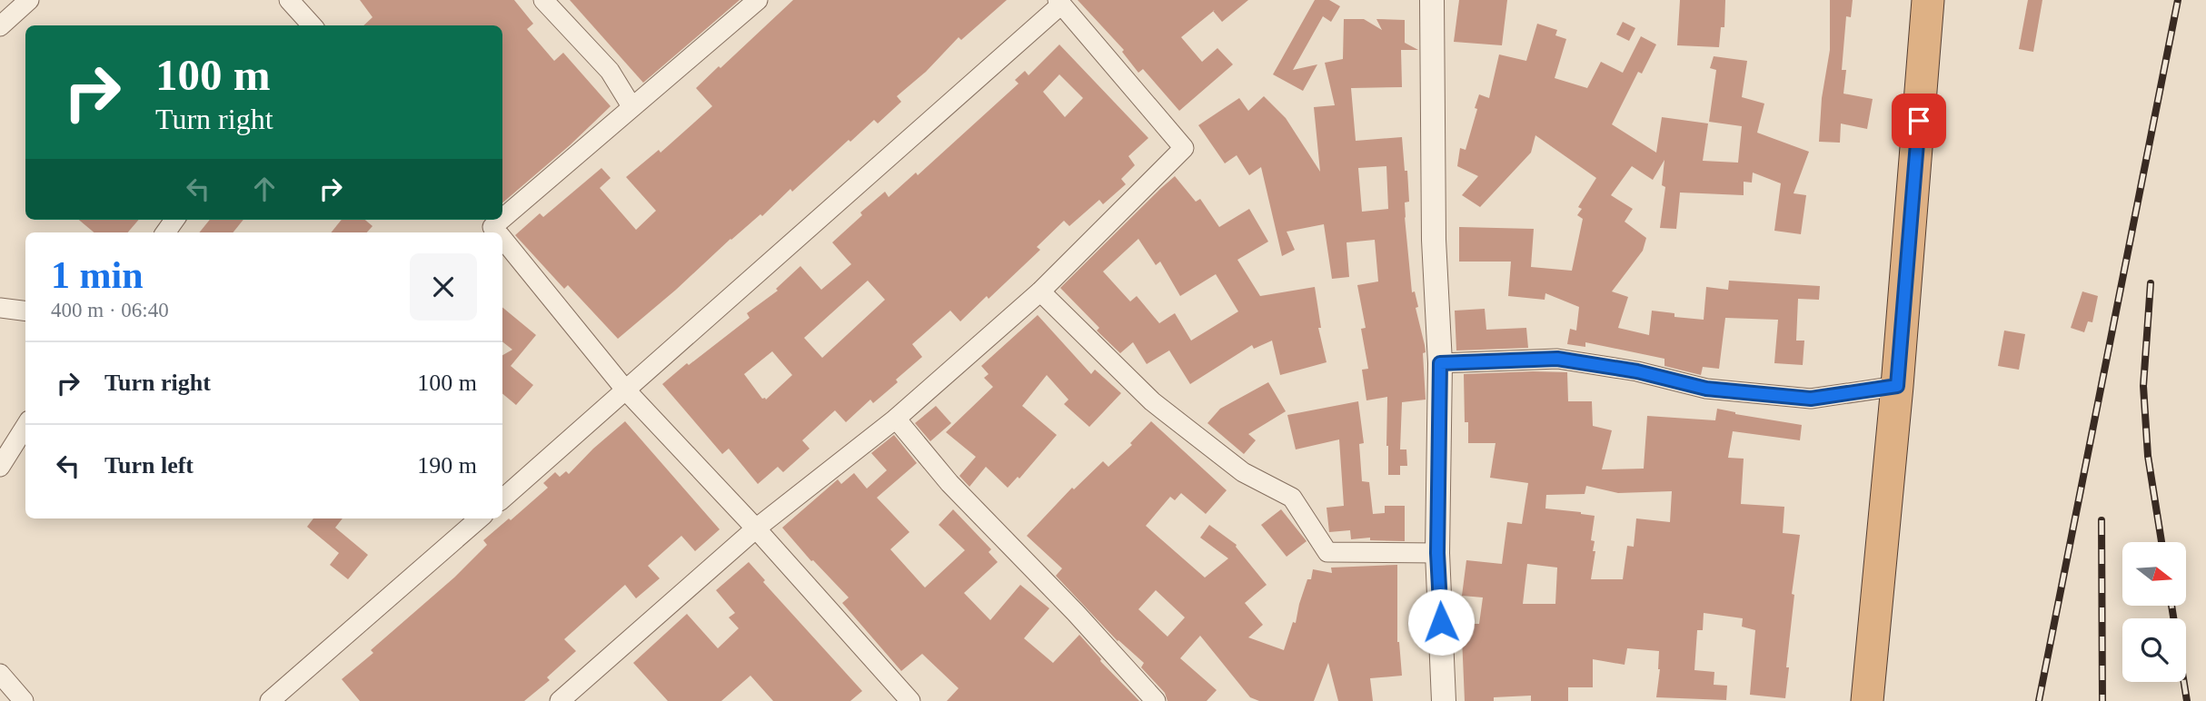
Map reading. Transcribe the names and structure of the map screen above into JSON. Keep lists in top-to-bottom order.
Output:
{
  "north": "right",
  "page": {
    "turn": ["100 m", "Turn right"],
    "heading": ["1 min", "400 m · 06:40"],
    "list": [
      {
        "name": "Turn right",
        "value": "100 m"
      },
      {
        "name": "Turn left",
        "value": "190 m"
      }
    ]
  }
}
